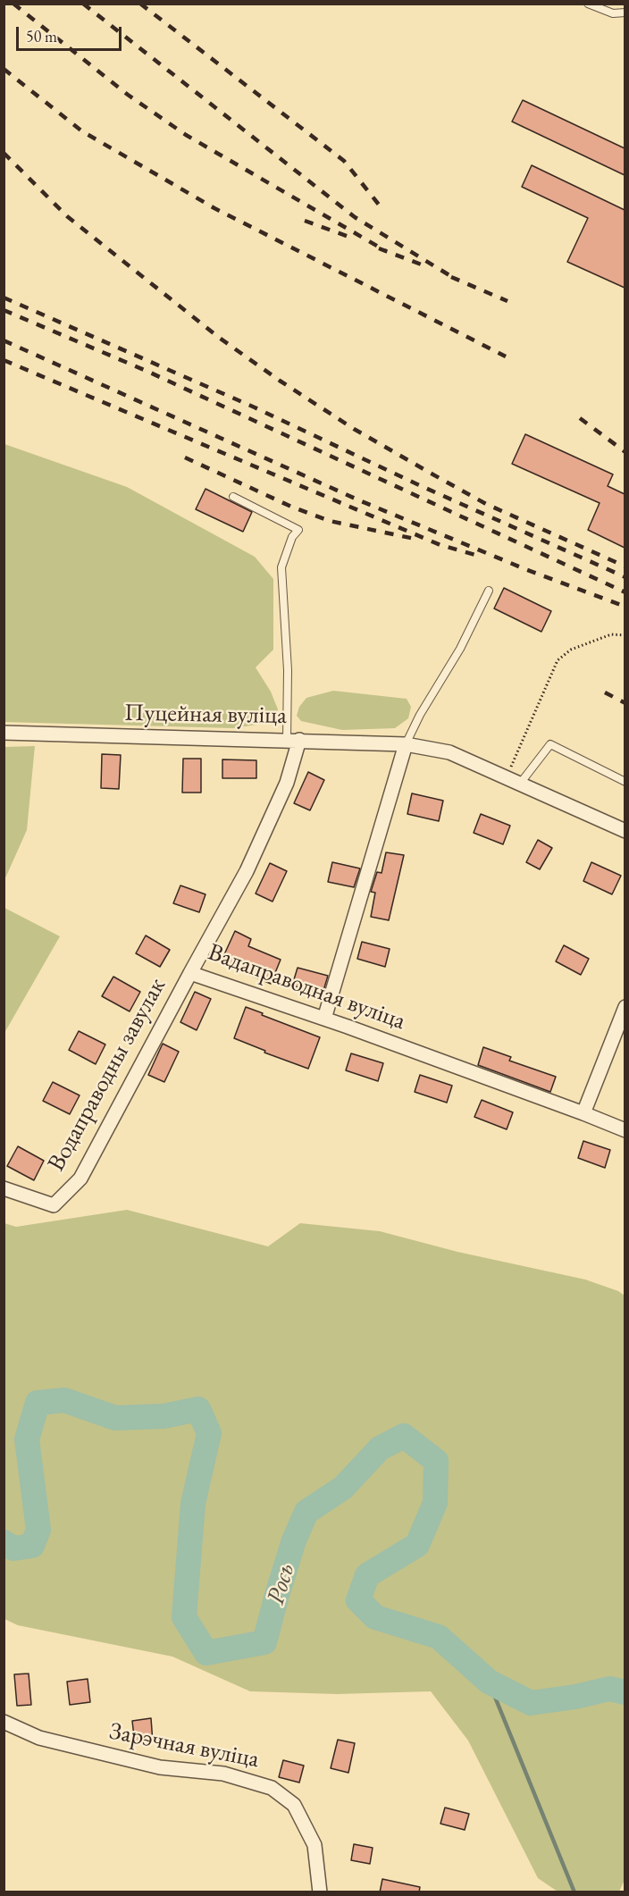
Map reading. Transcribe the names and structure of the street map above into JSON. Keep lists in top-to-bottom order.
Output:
{
  "streets": {
    "street": [
      "Пуцейная вуліца",
      "Вадаправодная вуліца",
      "Водаправодны завулак",
      "Зарэчная вуліца"
    ]
  },
  "crossings": [
    ["Пуцейная вуліца", "Вадаправодная вуліца"],
    ["Вадаправодная вуліца", "Водаправодны завулак"]
  ],
  "water": ["Рось"],
  "scale_bar": "50 m"
}
